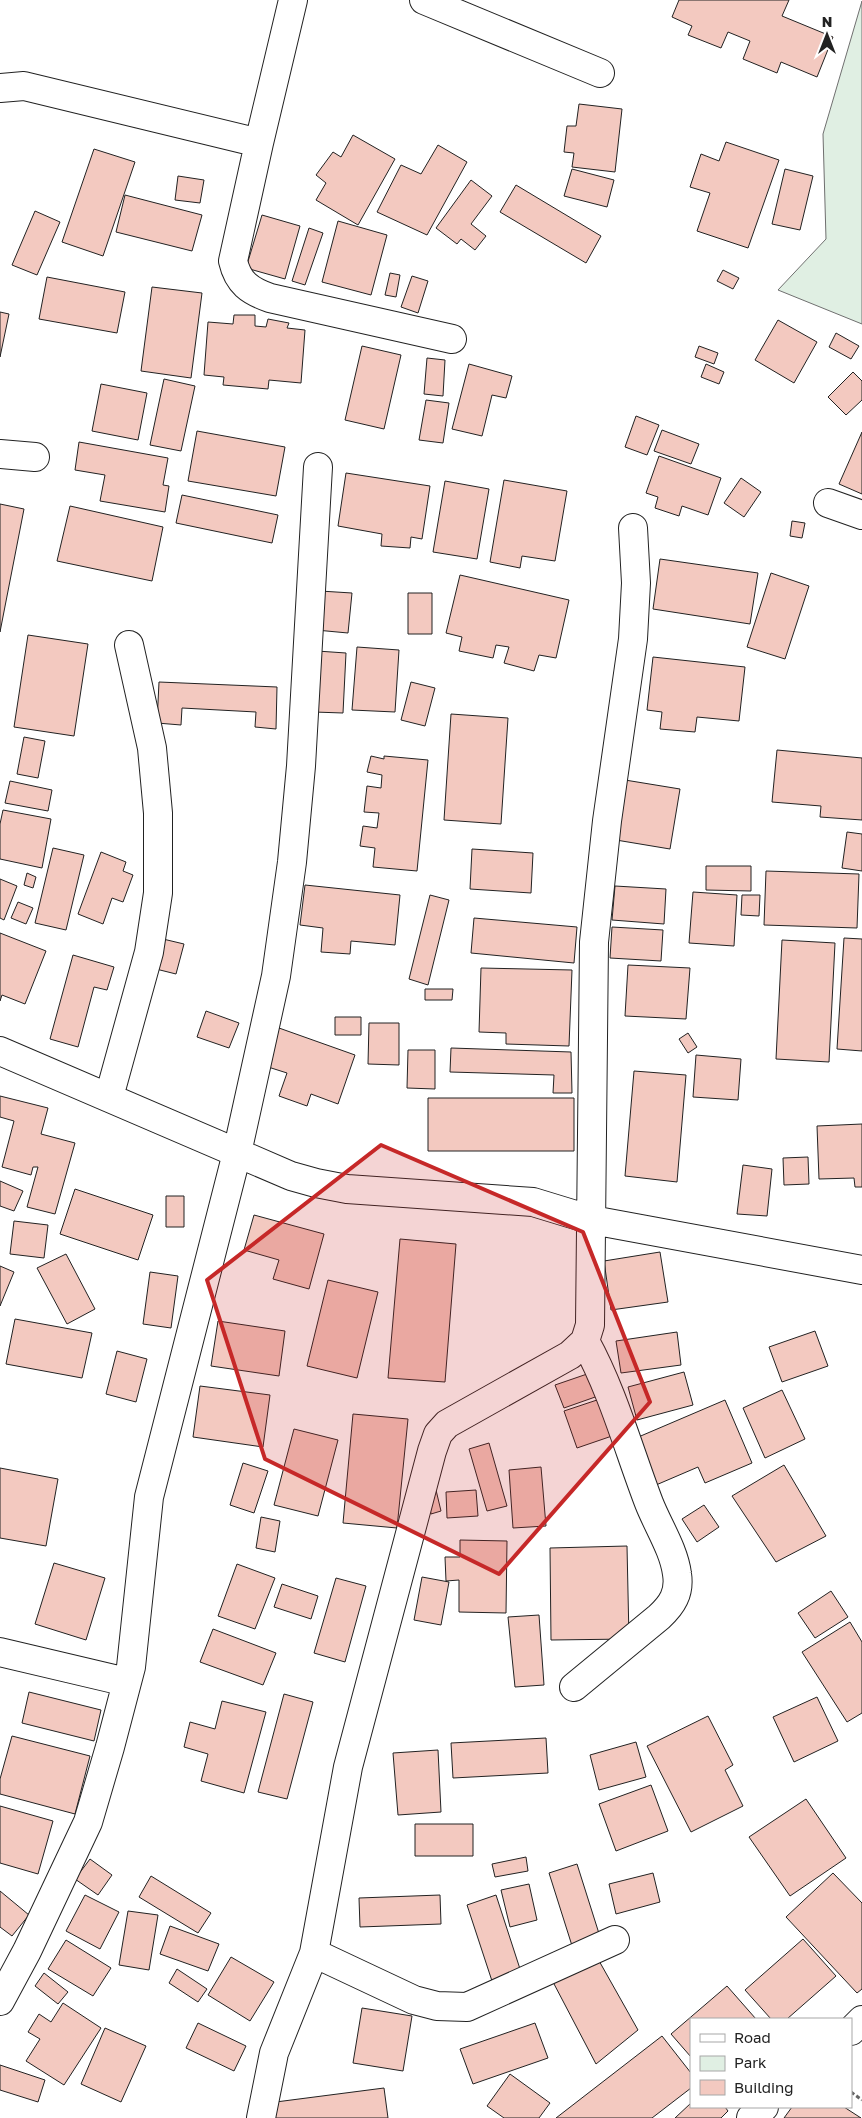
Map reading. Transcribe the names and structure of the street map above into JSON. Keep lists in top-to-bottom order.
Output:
{
  "legend": ["Road", "Park", "Building"],
  "north": "top"
}
